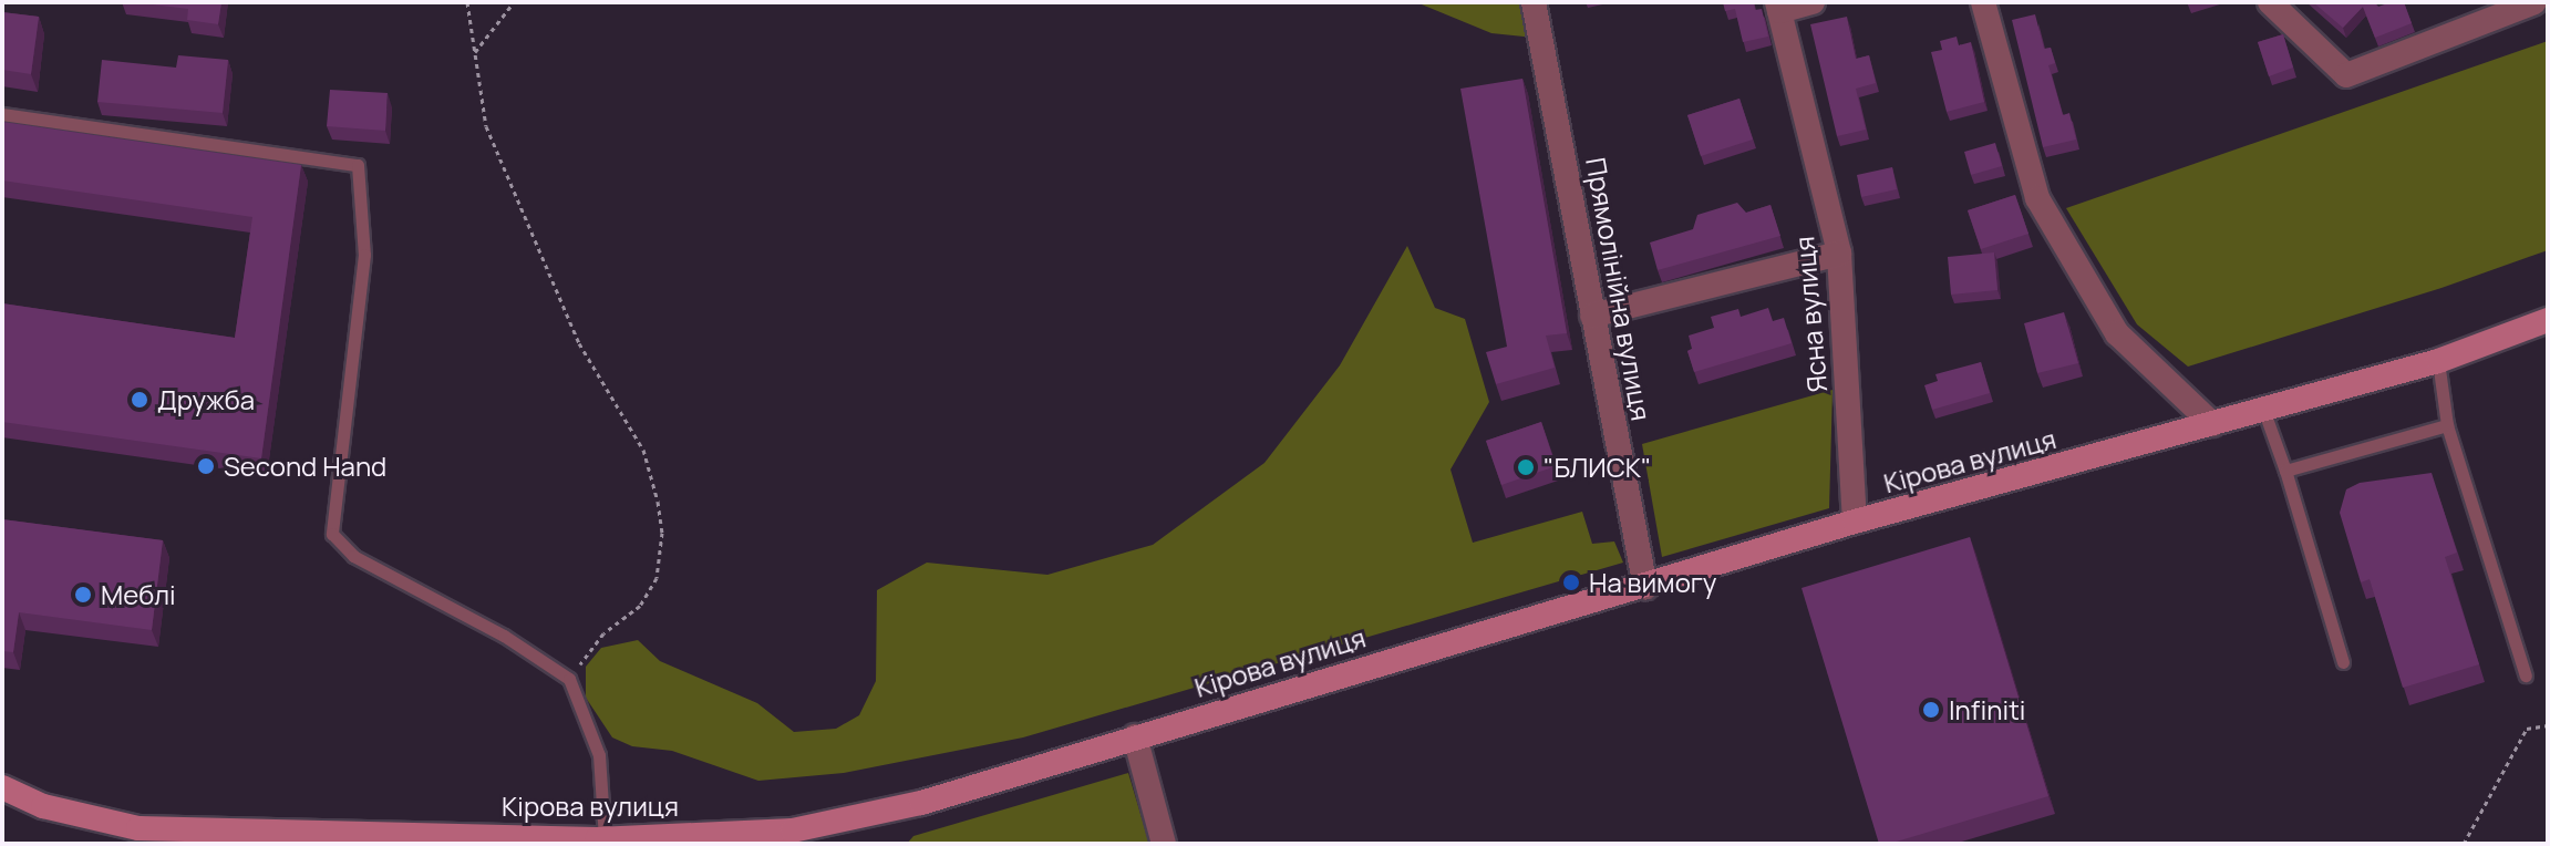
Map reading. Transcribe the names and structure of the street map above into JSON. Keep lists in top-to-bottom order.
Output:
{
  "streets": {
    "main road": ["Кірова вулиця"],
    "street": ["Прямолінійна вулиця", "Ясна вулиця"]
  },
  "crossings": [
    ["Прямолінійна вулиця", "Кірова вулиця"],
    ["Ясна вулиця", "Кірова вулиця"]
  ],
  "places": [
    "Дружба",
    "Second Hand",
    "\"БЛИСК\"",
    "На вимогу",
    "Меблі",
    "Infiniti"
  ]
}
